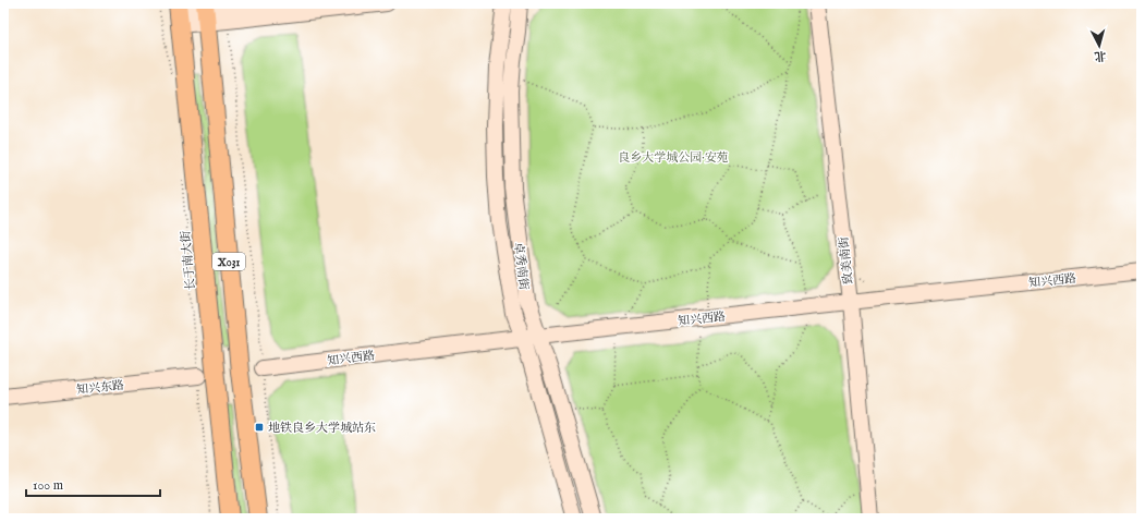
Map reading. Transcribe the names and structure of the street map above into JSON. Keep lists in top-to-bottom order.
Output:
{
  "streets": {
    "main road": ["长于南大街", "X031"],
    "street": [
      "致美南街",
      "卓秀南街",
      "知兴西路",
      "知兴东路"
    ]
  },
  "crossings": [
    ["长于南大街", "知兴东路"],
    ["致美南街", "知兴西路"],
    ["卓秀南街", "知兴西路"]
  ],
  "parks": ["良乡大学城公园·安苑"],
  "places": {
    "transit": ["地铁良乡大学城站东"]
  },
  "scale_bar": "100 m",
  "north": "bottom"
}
